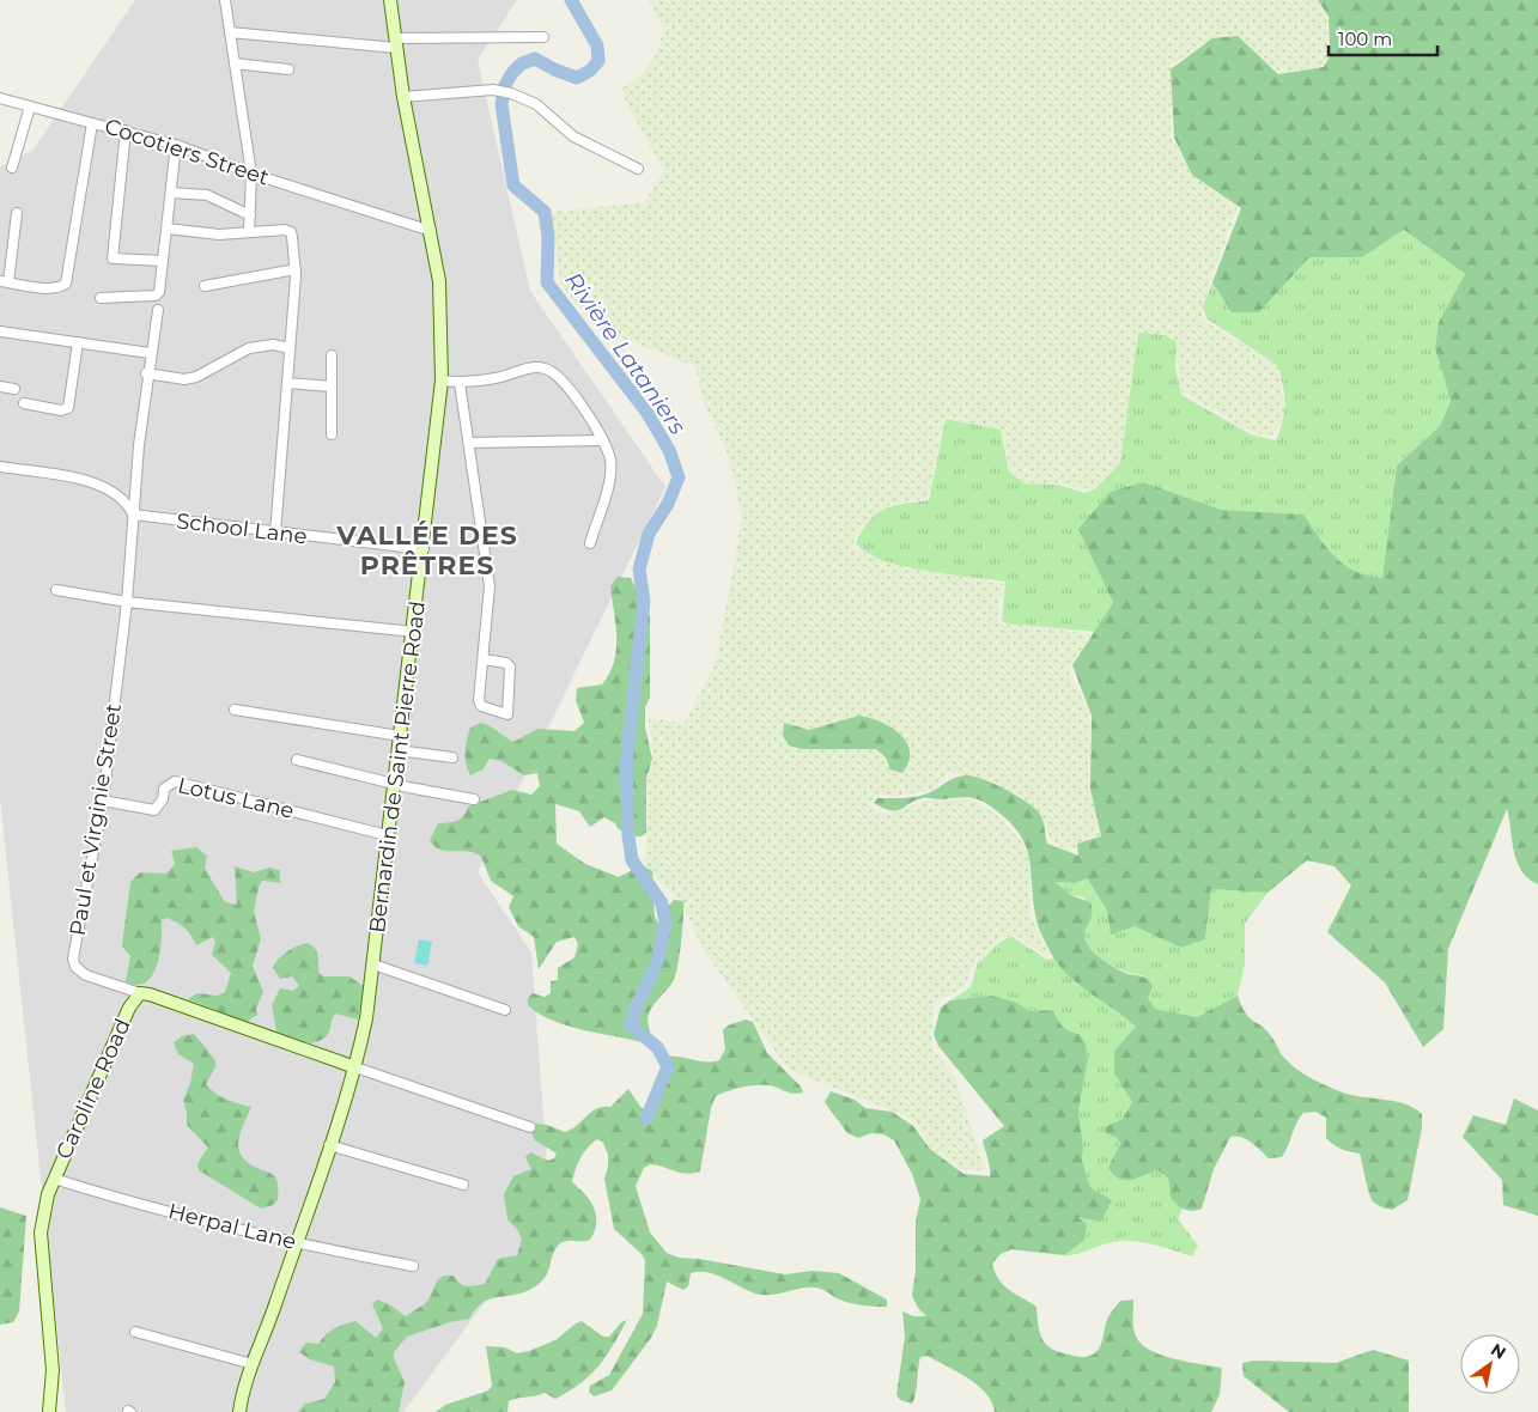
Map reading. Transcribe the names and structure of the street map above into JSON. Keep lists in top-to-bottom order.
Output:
{
  "streets": {
    "main road": ["Bernardin de Saint Pierre Road", "Caroline Road"],
    "street": [
      "Cocotiers Street",
      "School Lane",
      "Lotus Lane",
      "Paul et Virginie Street",
      "Herpal Lane"
    ]
  },
  "crossings": [
    ["Cocotiers Street", "Bernardin de Saint Pierre Road"],
    ["School Lane", "Bernardin de Saint Pierre Road"],
    ["School Lane", "Paul et Virginie Street"],
    ["Bernardin de Saint Pierre Road", "Lotus Lane"],
    ["Bernardin de Saint Pierre Road", "Caroline Road"],
    ["Bernardin de Saint Pierre Road", "Herpal Lane"],
    ["Lotus Lane", "Paul et Virginie Street"],
    ["Paul et Virginie Street", "Caroline Road"],
    ["Caroline Road", "Herpal Lane"]
  ],
  "districts": ["VALLÉE DES PRÊTRES"],
  "water": ["Rivière Lataniers"],
  "scale_bar": "100 m",
  "north": "top right"
}
